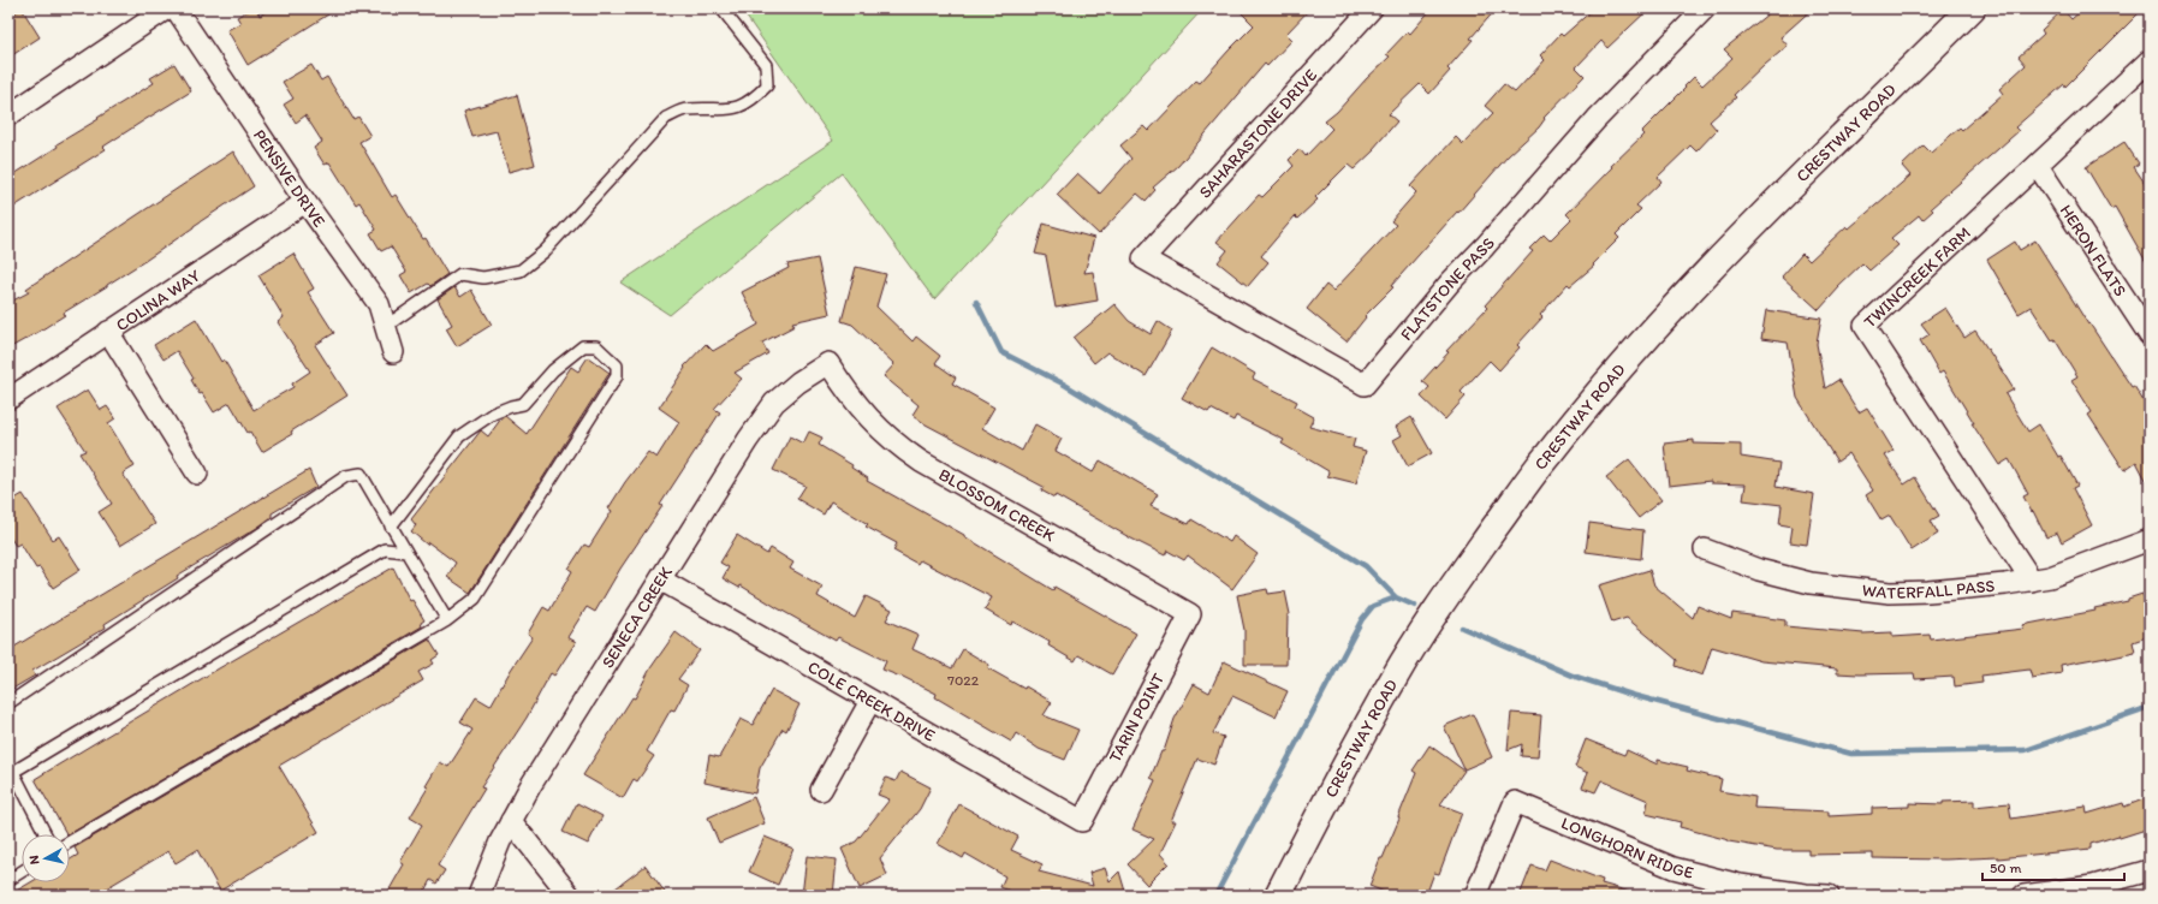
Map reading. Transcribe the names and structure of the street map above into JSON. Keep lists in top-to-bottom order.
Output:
{
  "streets": {
    "street": [
      "SAHARASTONE DRIVE",
      "CRESTWAY ROAD",
      "PENSIVE DRIVE",
      "HERON FLATS",
      "TWINCREEK FARM",
      "FLATSTONE PASS",
      "COLINA WAY",
      "BLOSSOM CREEK",
      "WATERFALL PASS",
      "SENECA CREEK",
      "COLE CREEK DRIVE",
      "TARIN POINT",
      "LONGHORN RIDGE"
    ]
  },
  "crossings": [
    ["SAHARASTONE DRIVE", "FLATSTONE PASS"],
    ["PENSIVE DRIVE", "COLINA WAY"],
    ["HERON FLATS", "TWINCREEK FARM"],
    ["TWINCREEK FARM", "WATERFALL PASS"],
    ["BLOSSOM CREEK", "SENECA CREEK"],
    ["BLOSSOM CREEK", "TARIN POINT"],
    ["SENECA CREEK", "COLE CREEK DRIVE"],
    ["COLE CREEK DRIVE", "TARIN POINT"]
  ],
  "house_numbers": ["7022"],
  "scale_bar": "50 m",
  "north": "left"
}
